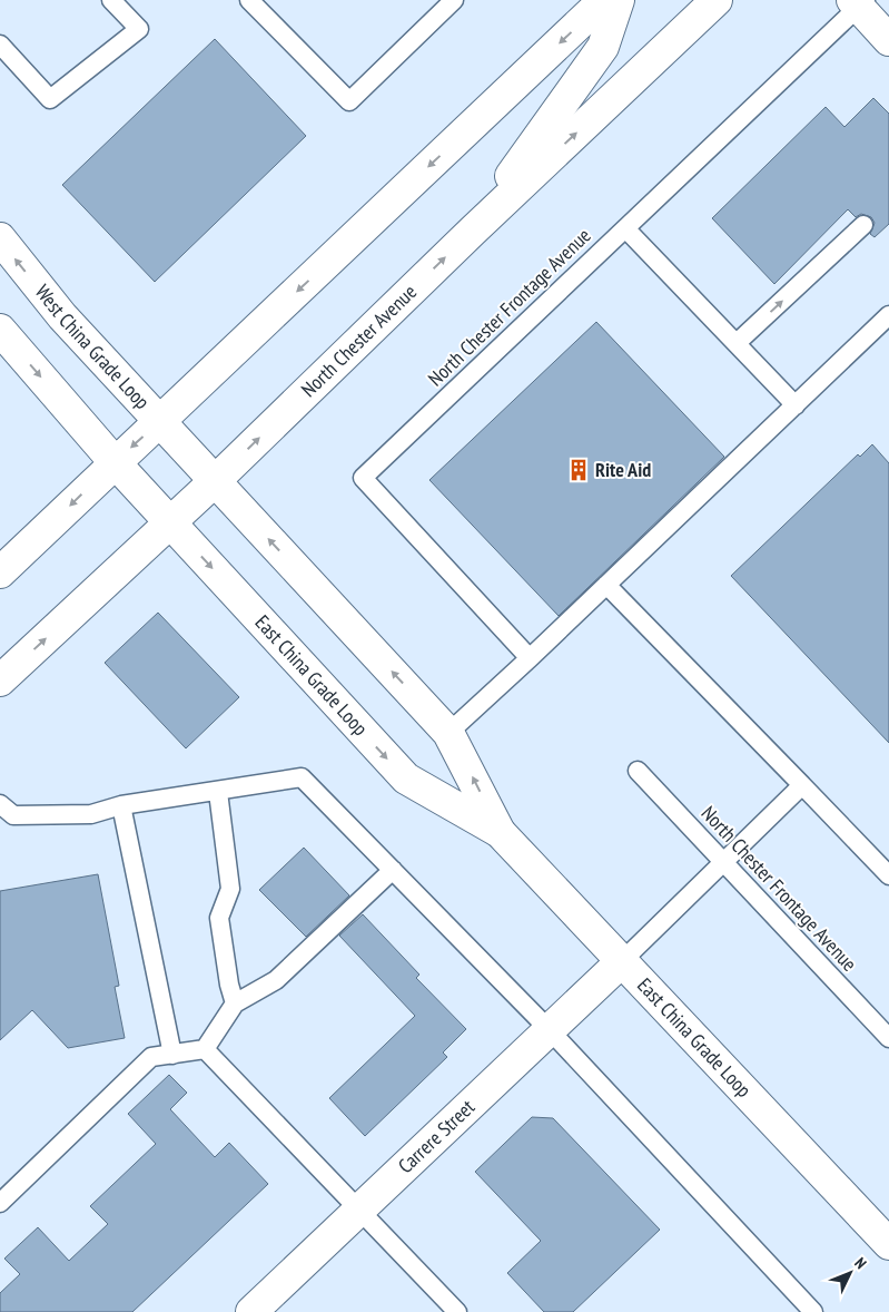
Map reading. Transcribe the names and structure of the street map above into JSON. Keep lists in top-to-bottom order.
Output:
{
  "streets": {
    "main road": [
      "North Chester Avenue",
      "West China Grade Loop",
      "East China Grade Loop",
      "Carrere Street"
    ],
    "lane": ["North Chester Frontage Avenue"]
  },
  "crossings": [
    ["North Chester Avenue", "East China Grade Loop"],
    ["West China Grade Loop", "East China Grade Loop"],
    ["East China Grade Loop", "Carrere Street"]
  ],
  "places": {
    "building": ["Rite Aid"]
  },
  "north": "top right"
}
